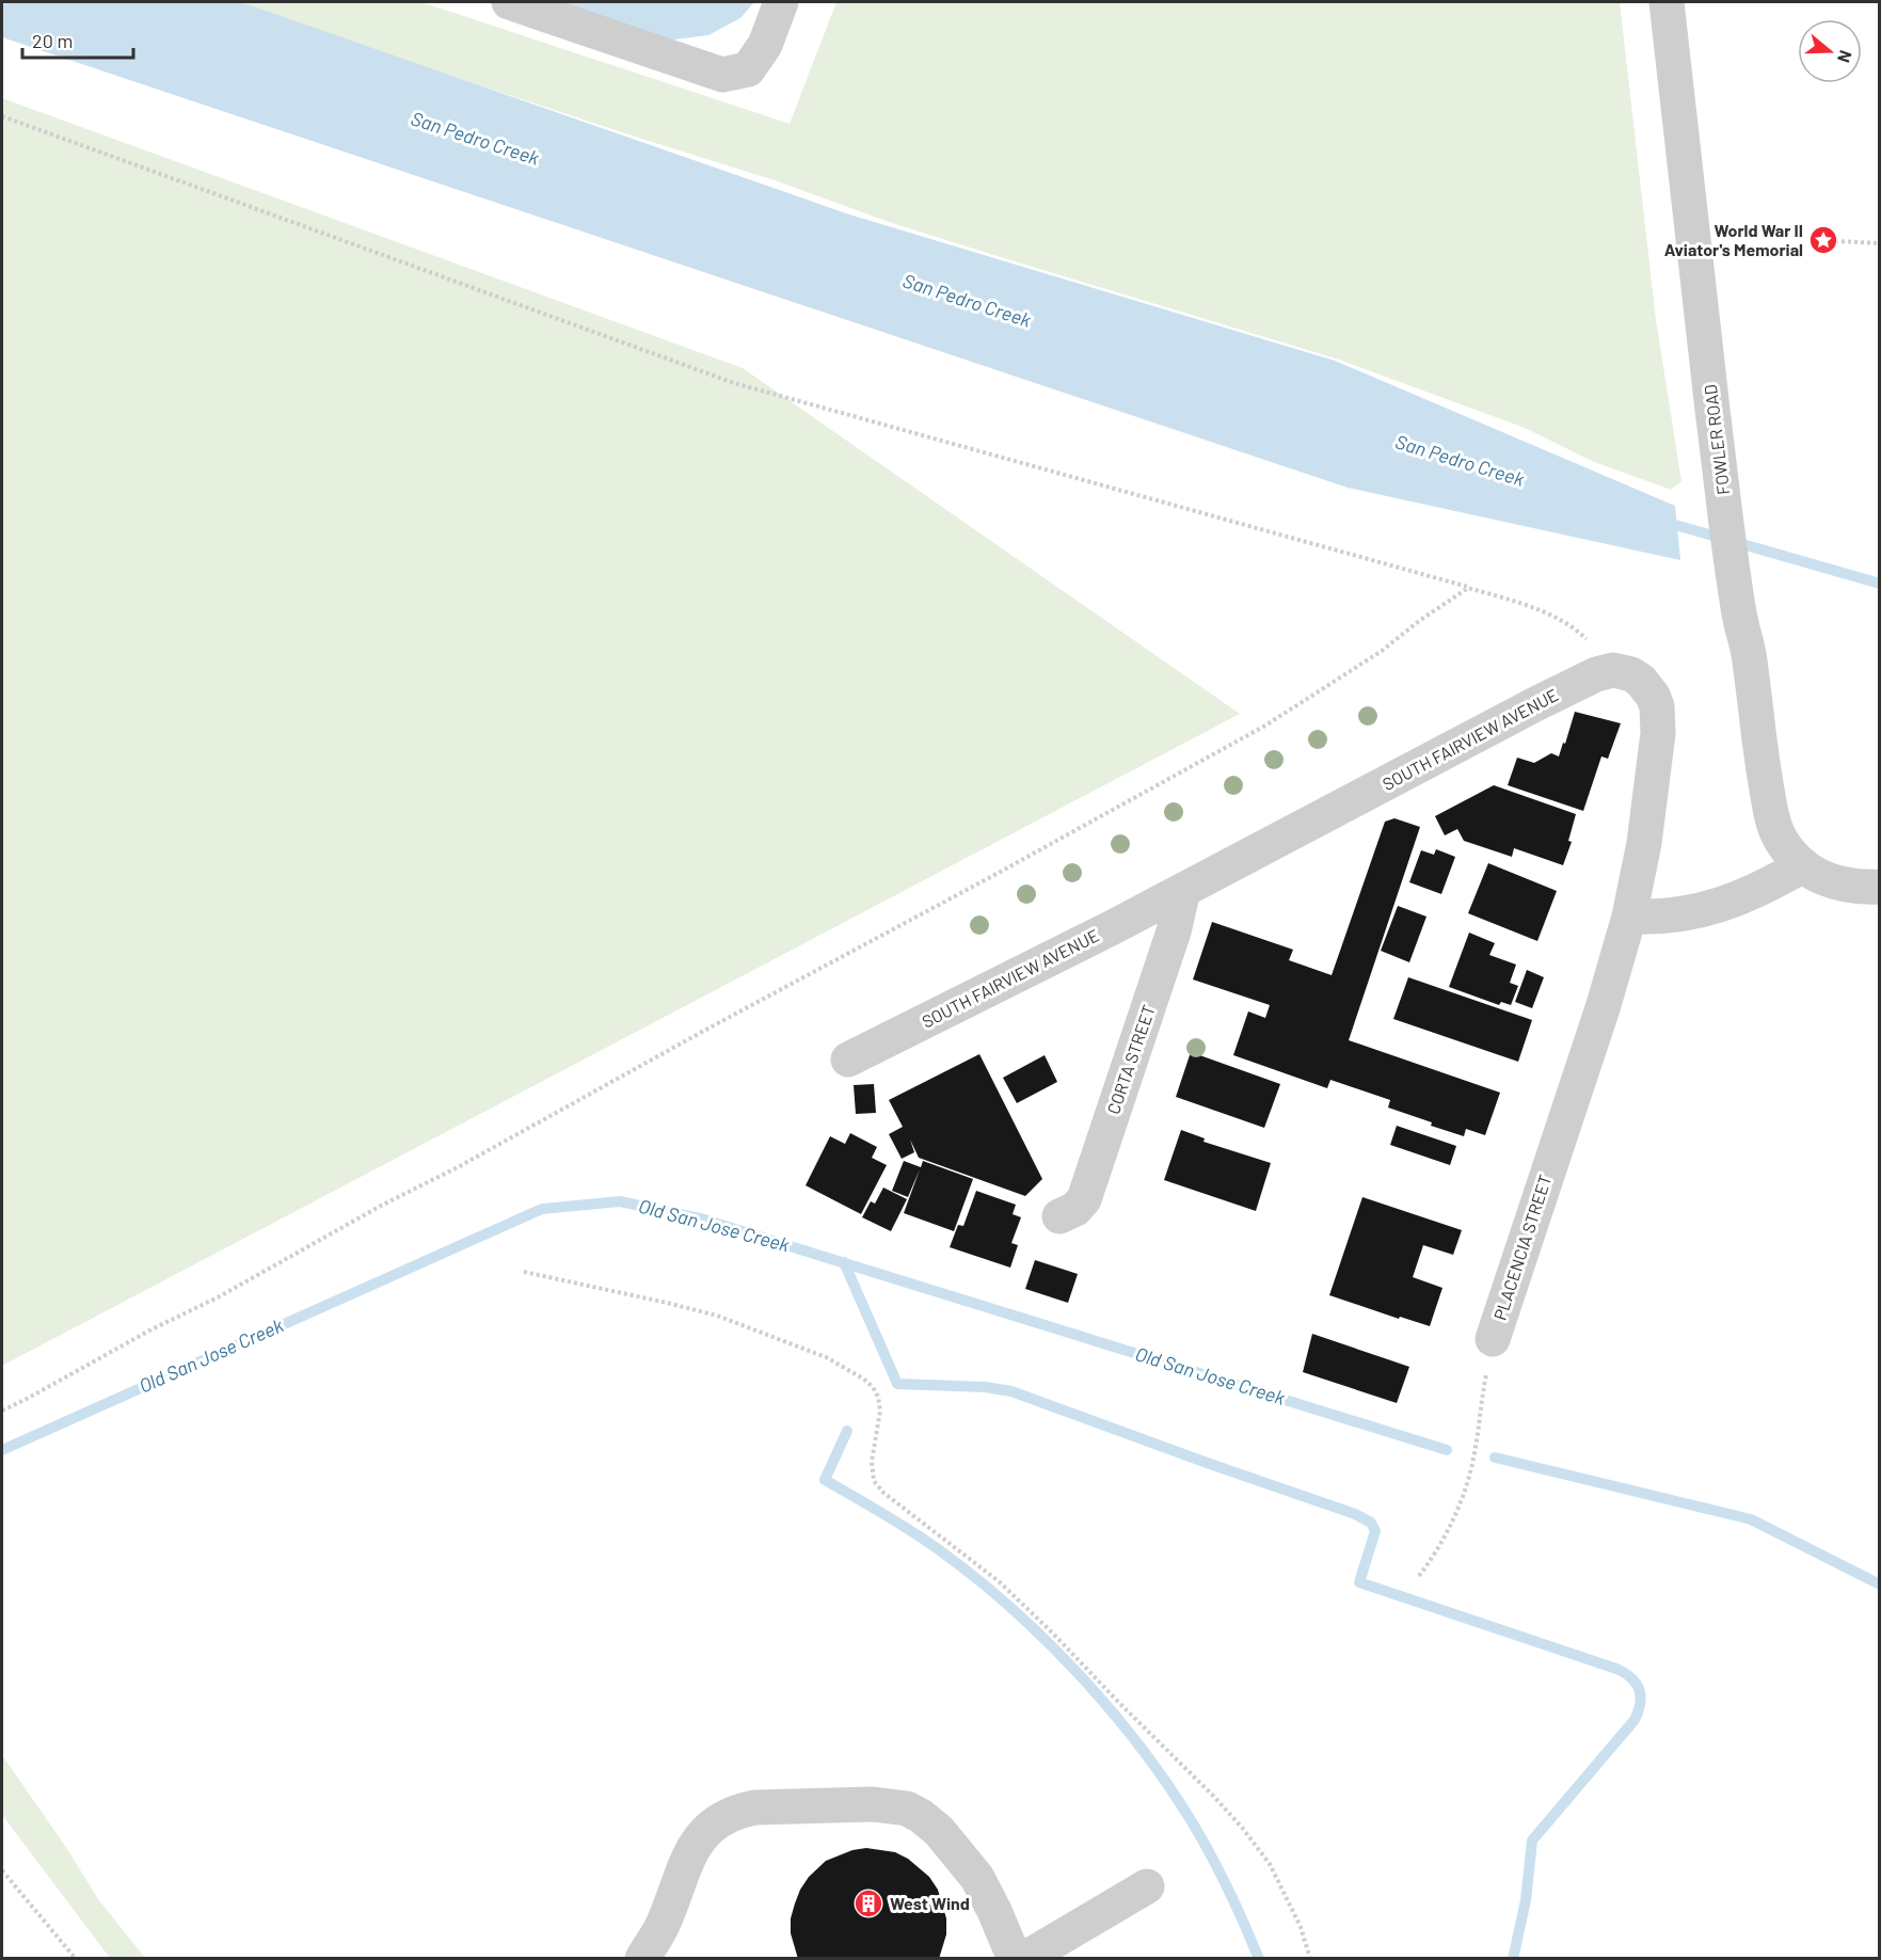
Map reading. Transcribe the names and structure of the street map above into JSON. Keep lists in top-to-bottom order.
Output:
{
  "streets": {
    "street": [
      "FOWLER ROAD",
      "SOUTH FAIRVIEW AVENUE",
      "CORTA STREET",
      "PLACENCIA STREET"
    ]
  },
  "crossings": [
    ["SOUTH FAIRVIEW AVENUE", "CORTA STREET"]
  ],
  "water": ["San Pedro Creek", "Old San Jose Creek"],
  "places": {
    "place": ["World War II Aviator's Memorial"],
    "building": ["West Wind"]
  },
  "scale_bar": "20 m",
  "north": "right"
}
